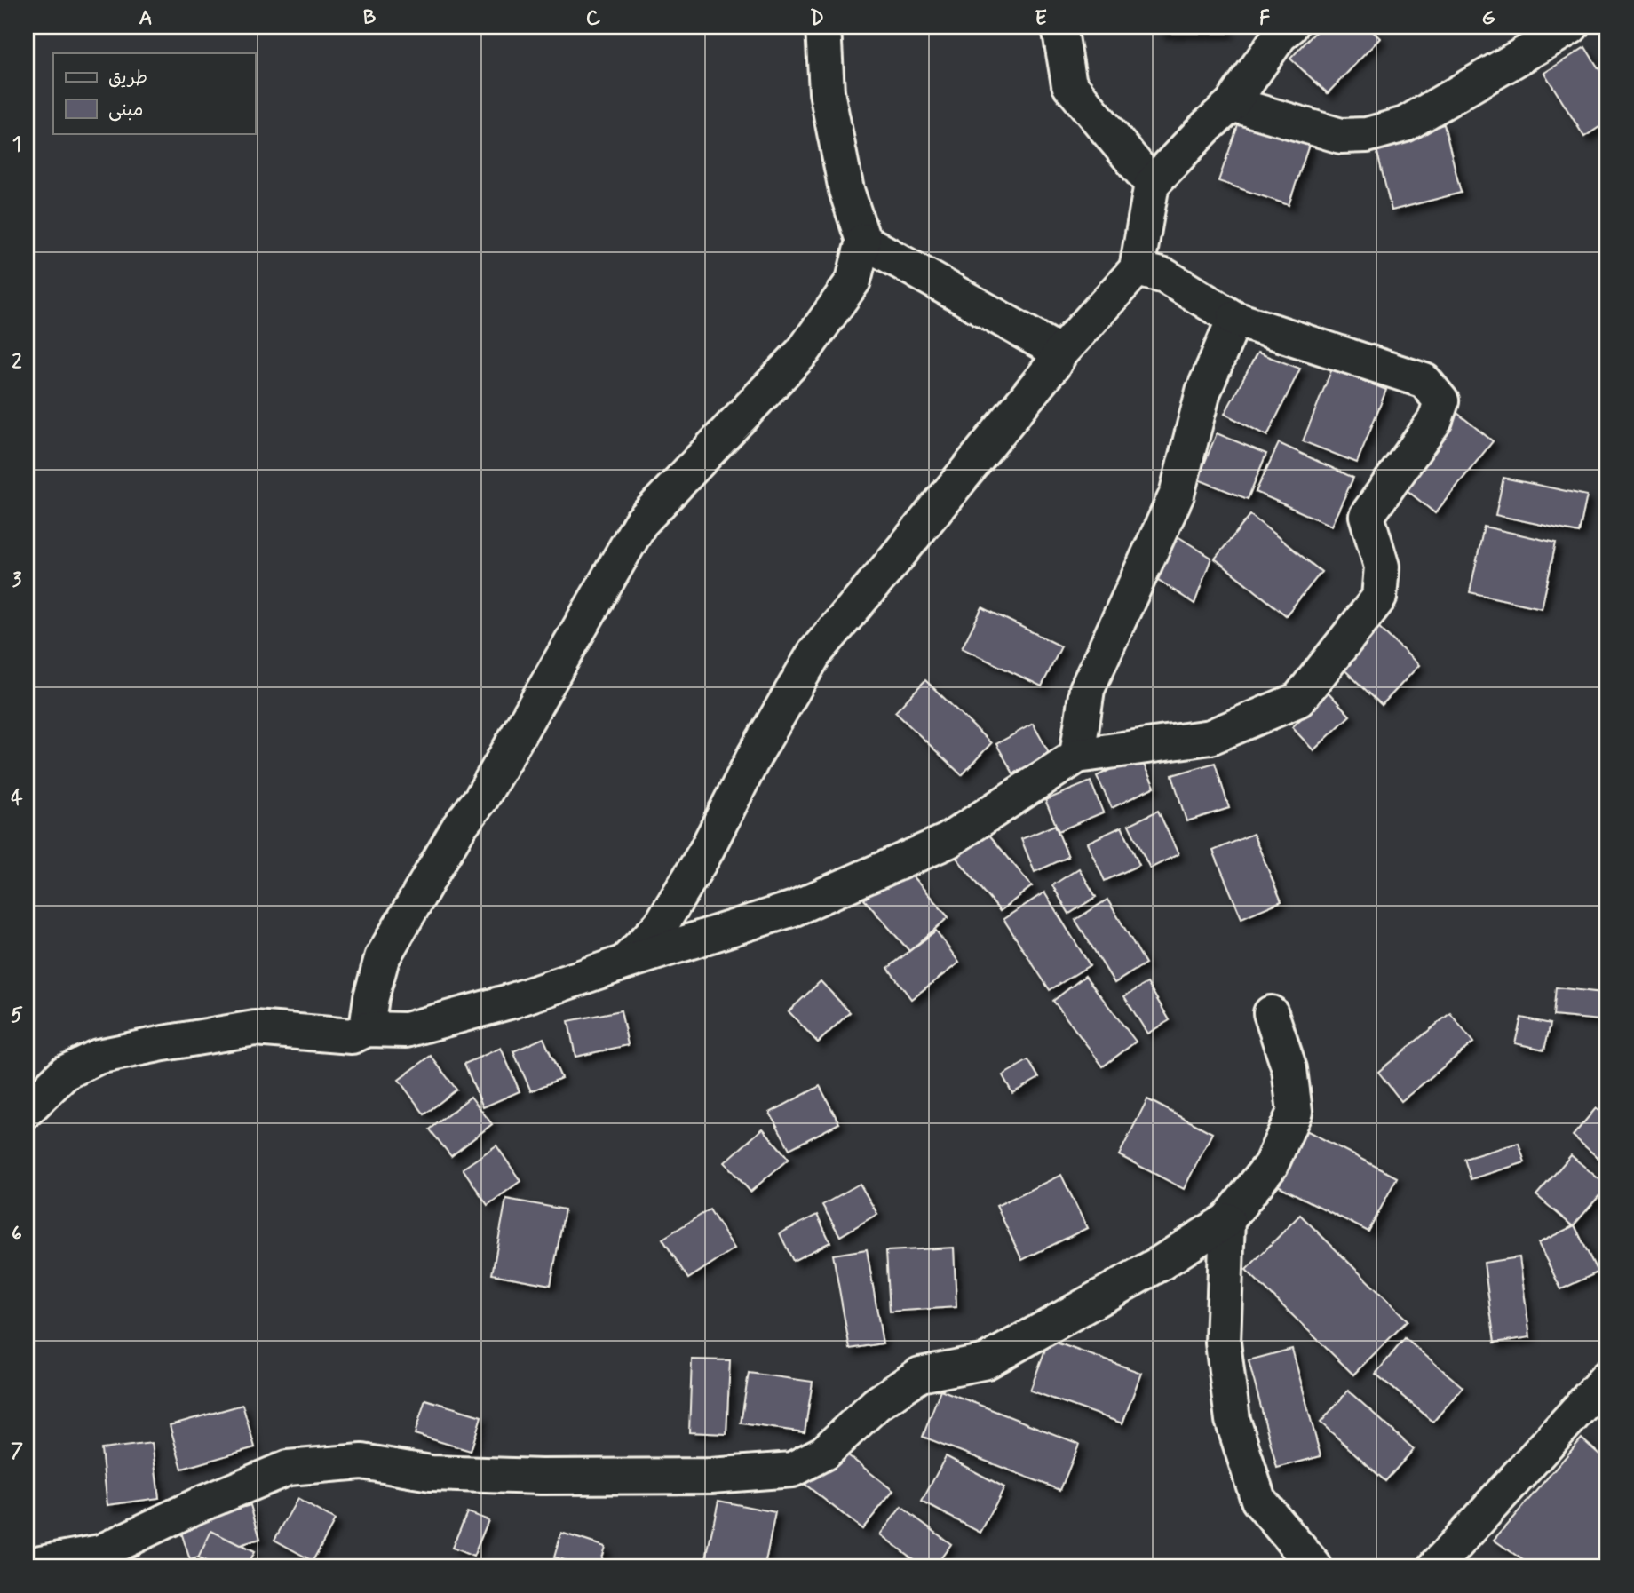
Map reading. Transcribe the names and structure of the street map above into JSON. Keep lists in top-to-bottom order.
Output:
{
  "legend": ["طريق", "مبنى"],
  "grid": {
    "columns": [
      "A",
      "B",
      "C",
      "D",
      "E",
      "F",
      "G"
    ],
    "rows": [
      "1",
      "2",
      "3",
      "4",
      "5",
      "6",
      "7"
    ]
  }
}
